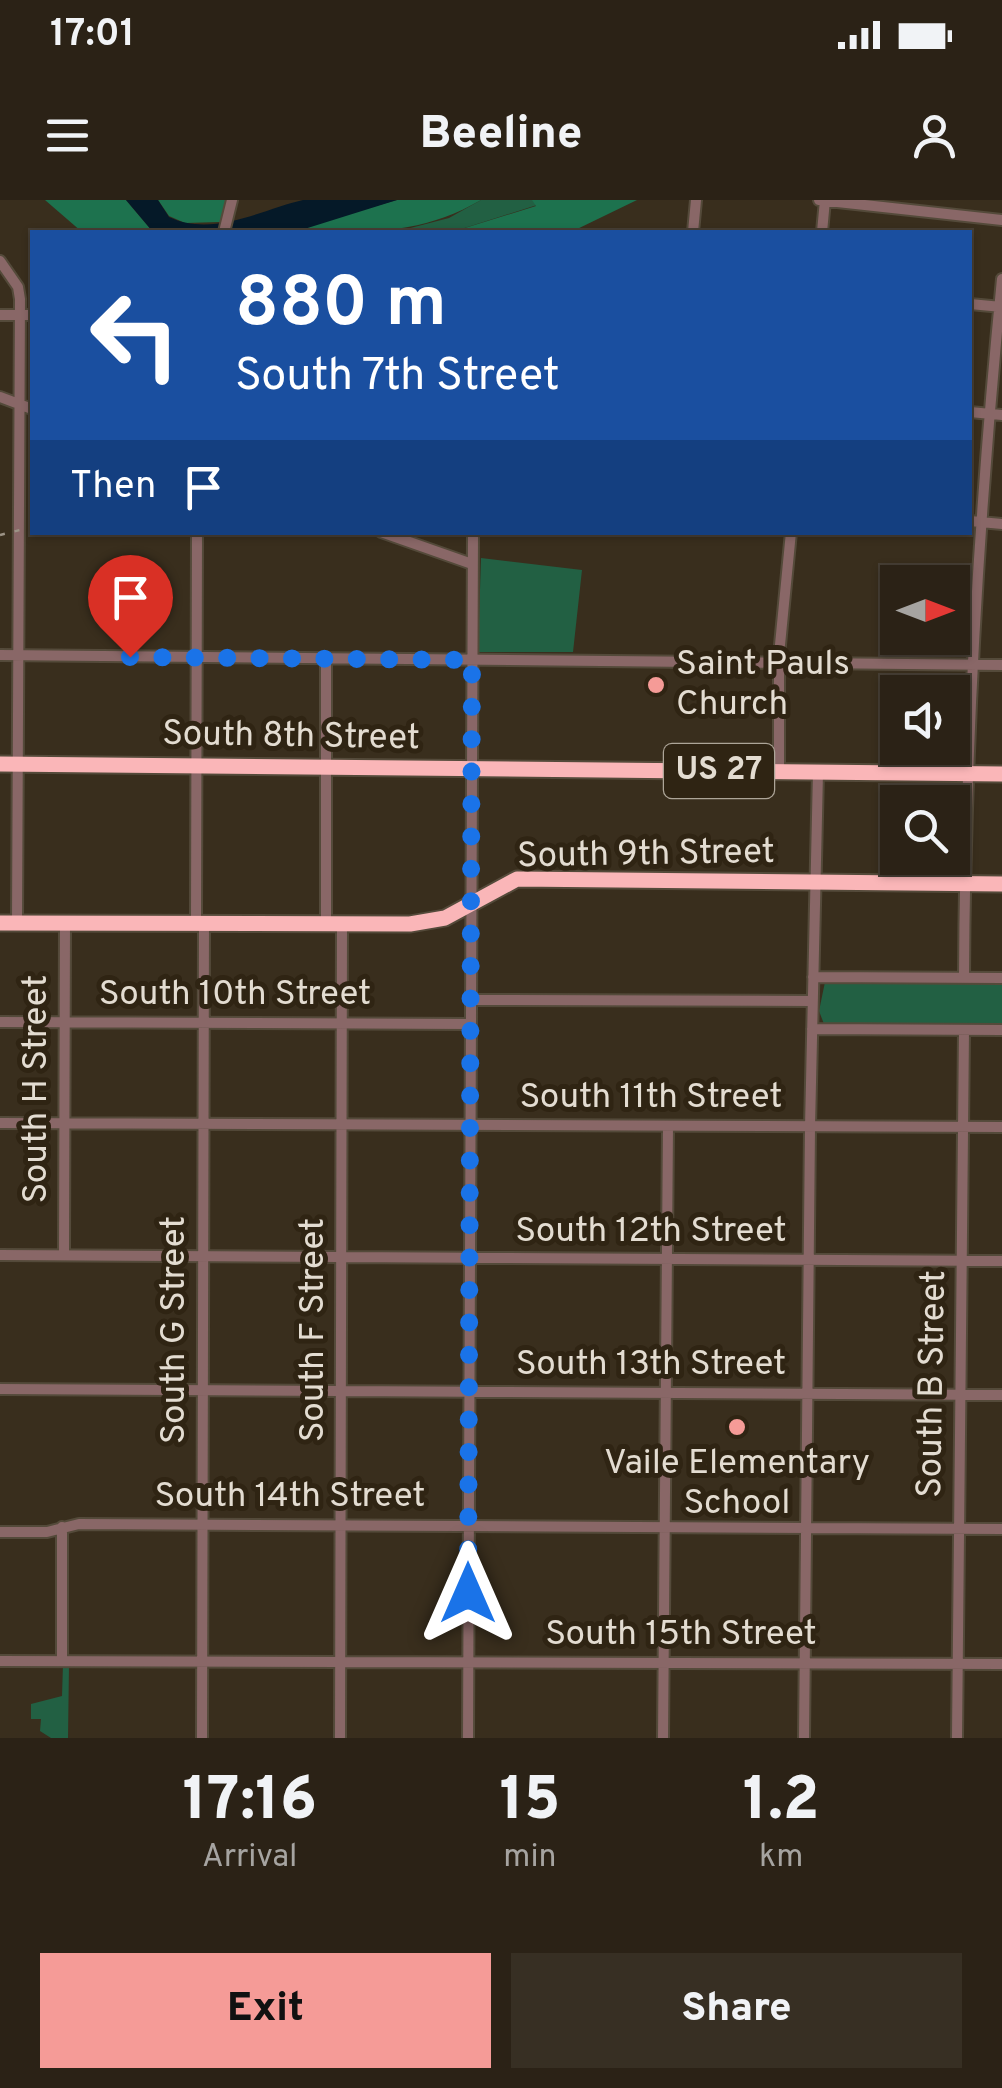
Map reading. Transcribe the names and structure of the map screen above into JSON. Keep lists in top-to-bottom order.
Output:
{
  "streets": {
    "highway": ["South 8th Street", "US 27", "South 9th Street"],
    "street": [
      "South 10th Street",
      "South H Street",
      "South 11th Street",
      "South 12th Street",
      "South G Street",
      "South F Street",
      "South 13th Street",
      "South B Street",
      "South 14th Street",
      "South 15th Street"
    ]
  },
  "crossings": [
    ["South 8th Street", "South H Street"],
    ["South 8th Street", "South G Street"],
    ["South 8th Street", "South F Street"],
    ["South 9th Street", "South H Street"],
    ["South 9th Street", "South G Street"],
    ["South 9th Street", "South F Street"],
    ["South 10th Street", "South H Street"],
    ["South 10th Street", "South G Street"],
    ["South 10th Street", "South F Street"],
    ["South H Street", "South 11th Street"],
    ["South H Street", "South 12th Street"],
    ["South 11th Street", "South G Street"],
    ["South 11th Street", "South F Street"],
    ["South 11th Street", "South B Street"],
    ["South 12th Street", "South G Street"],
    ["South 12th Street", "South F Street"],
    ["South 12th Street", "South B Street"],
    ["South G Street", "South 13th Street"],
    ["South G Street", "South 14th Street"],
    ["South G Street", "South 15th Street"],
    ["South F Street", "South 13th Street"],
    ["South F Street", "South 14th Street"],
    ["South F Street", "South 15th Street"],
    ["South 13th Street", "South B Street"],
    ["South B Street", "South 14th Street"],
    ["South B Street", "South 15th Street"]
  ],
  "places": ["Saint Pauls Church", "Vaile Elementary School"],
  "north": "right",
  "page": {
    "status": "17:01",
    "header": "Beeline",
    "turn": ["880 m", "South 7th Street"],
    "then": "Then",
    "eta": [
      "17:16",
      "Arrival",
      "15",
      "min",
      "1.2",
      "km"
    ],
    "buttons": ["Exit", "Share"]
  }
}
